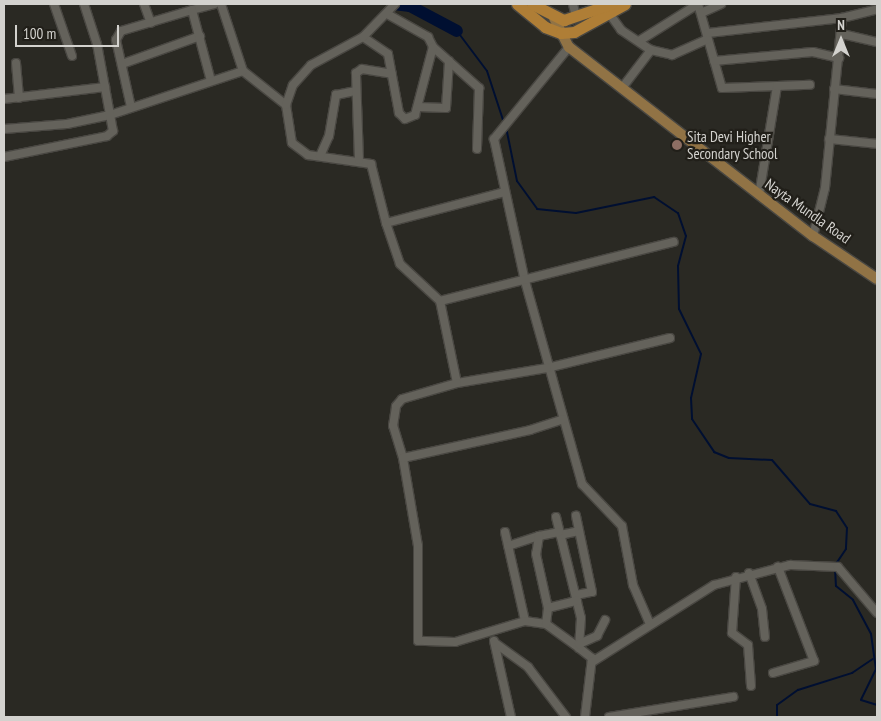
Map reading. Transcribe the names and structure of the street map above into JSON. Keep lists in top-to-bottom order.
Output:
{
  "streets": {
    "main road": ["Nayta Mundla Road"]
  },
  "places": ["Sita Devi Higher Secondary School"],
  "scale_bar": "100 m",
  "north": "top"
}
